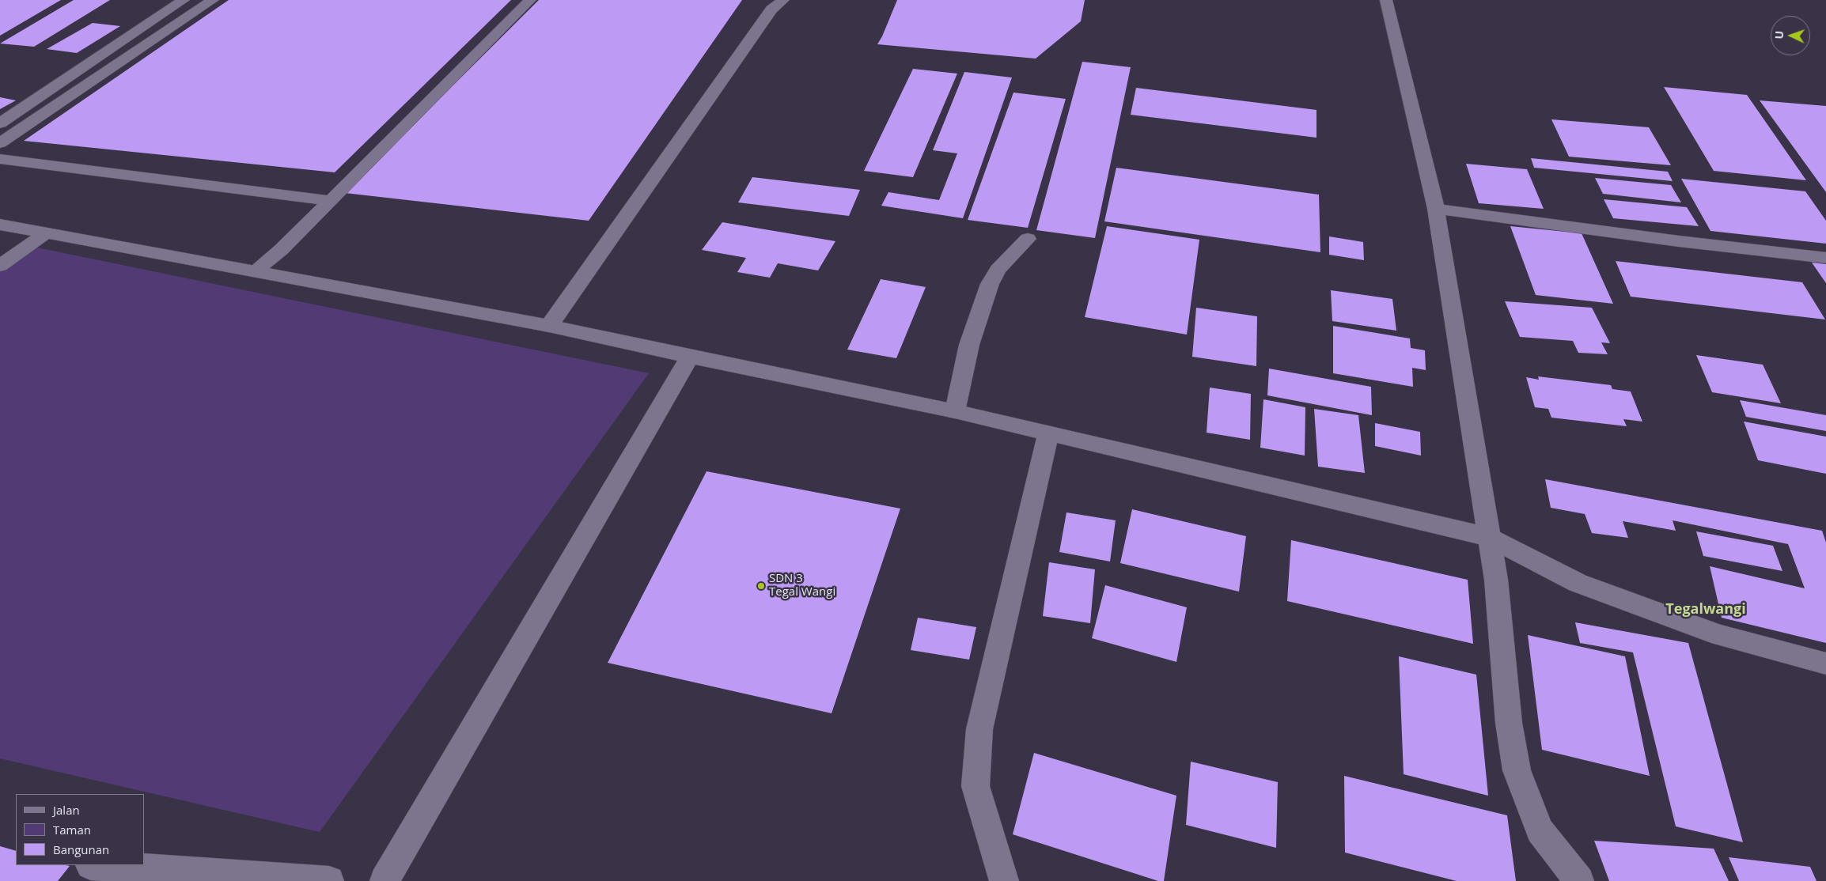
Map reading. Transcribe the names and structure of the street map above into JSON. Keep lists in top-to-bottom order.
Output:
{
  "districts": ["Tegalwangi"],
  "places": ["SDN 3 Tegal Wangi"],
  "legend": ["Jalan", "Taman", "Bangunan"],
  "north": "left"
}
